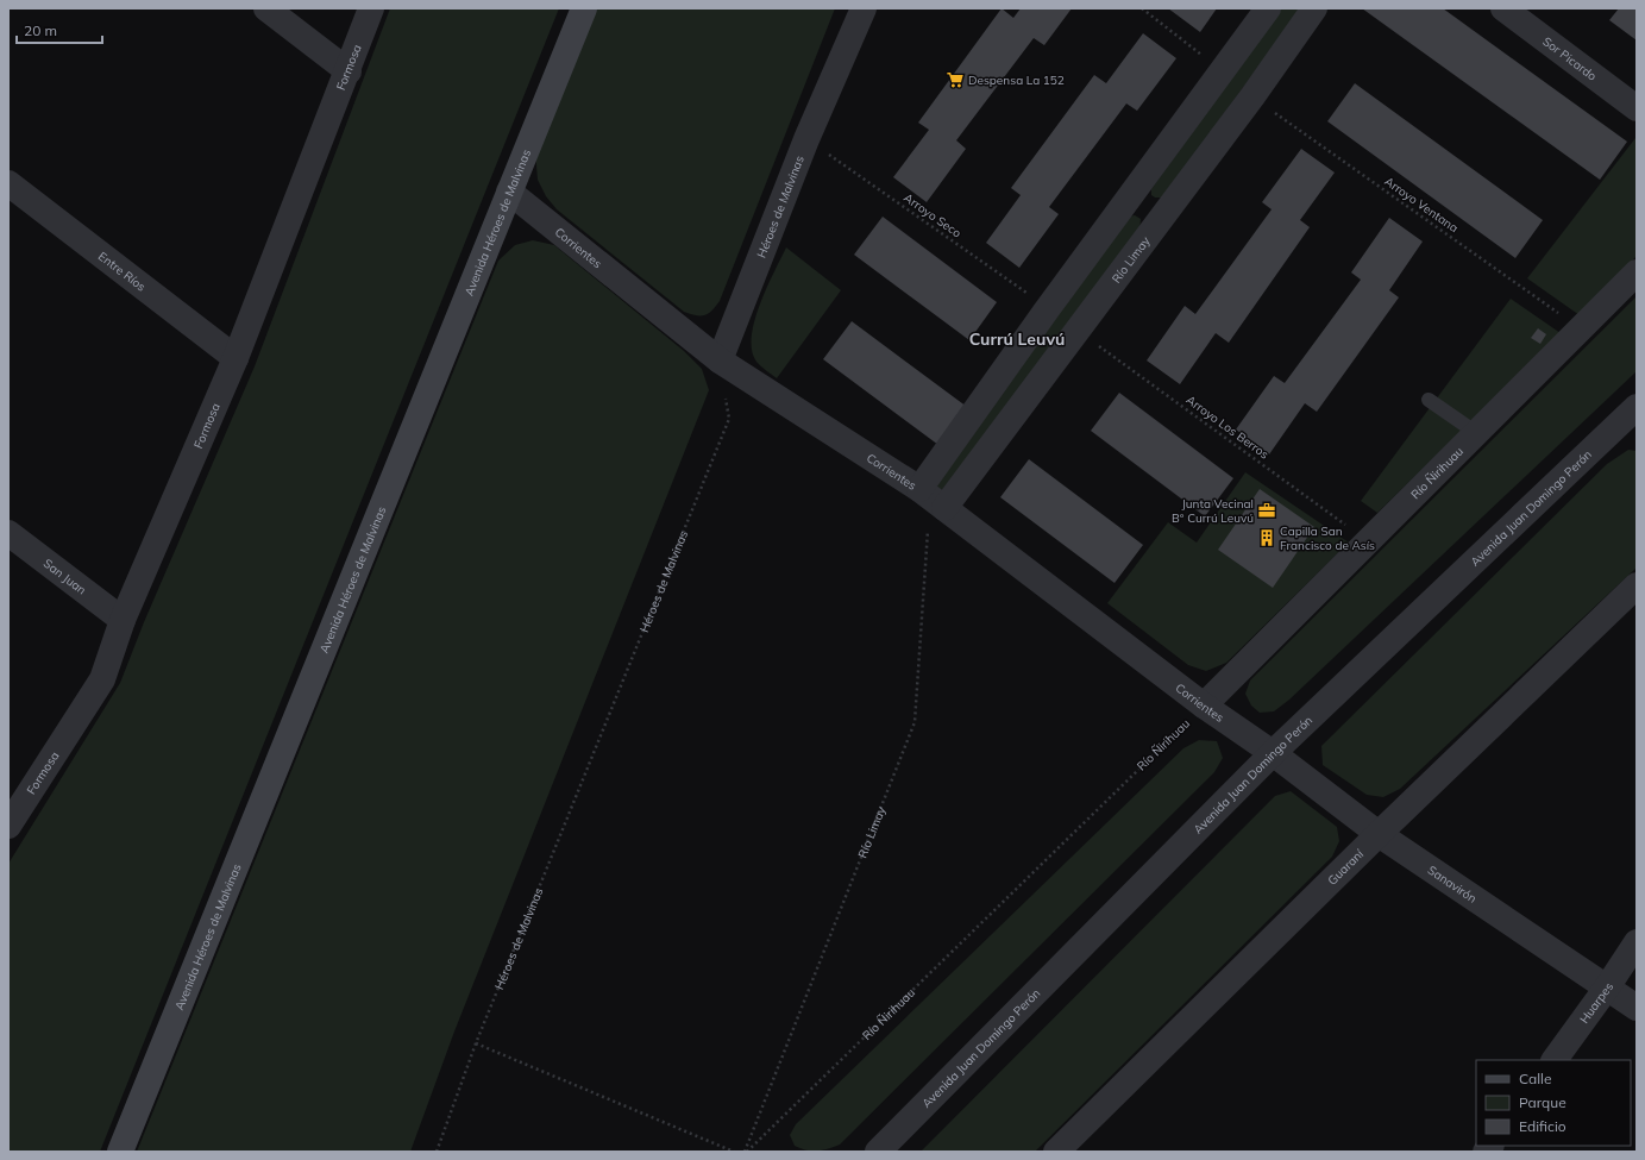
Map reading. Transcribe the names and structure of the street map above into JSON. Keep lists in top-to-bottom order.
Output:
{
  "streets": {
    "main road": ["Avenida Héroes de Malvinas"],
    "street": [
      "Sor Picardo",
      "Formosa",
      "Héroes de Malvinas",
      "Corrientes",
      "Río Limay",
      "Entre Ríos",
      "Río Ñirihuau",
      "Avenida Juan Domingo Perón",
      "San Juan",
      "Guaraní",
      "Sanavirón",
      "Huarpes"
    ],
    "path": ["Arroyo Ventana", "Arroyo Seco", "Arroyo Los Berros"]
  },
  "crossings": [
    ["Formosa", "Entre Ríos"],
    ["Formosa", "San Juan"],
    ["Arroyo Ventana", "Río Limay"],
    ["Arroyo Ventana", "Río Ñirihuau"],
    ["Héroes de Malvinas", "Arroyo Seco"],
    ["Héroes de Malvinas", "Corrientes"],
    ["Avenida Héroes de Malvinas", "Corrientes"],
    ["Corrientes", "Río Limay"],
    ["Corrientes", "Río Ñirihuau"],
    ["Corrientes", "Avenida Juan Domingo Perón"],
    ["Corrientes", "Sanavirón"],
    ["Río Limay", "Arroyo Los Berros"],
    ["Río Limay", "Río Ñirihuau"],
    ["Arroyo Los Berros", "Río Ñirihuau"],
    ["Avenida Juan Domingo Perón", "Sanavirón"],
    ["Guaraní", "Sanavirón"],
    ["Sanavirón", "Huarpes"]
  ],
  "districts": ["Currú Leuvú"],
  "places": {
    "supermarket": ["Despensa La 152"],
    "office": ["Junta Vecinal B° Currú Leuvú"],
    "building": ["Capilla San Francisco de Asís"]
  },
  "legend": ["Calle", "Parque", "Edificio"],
  "scale_bar": "20 m"
}
